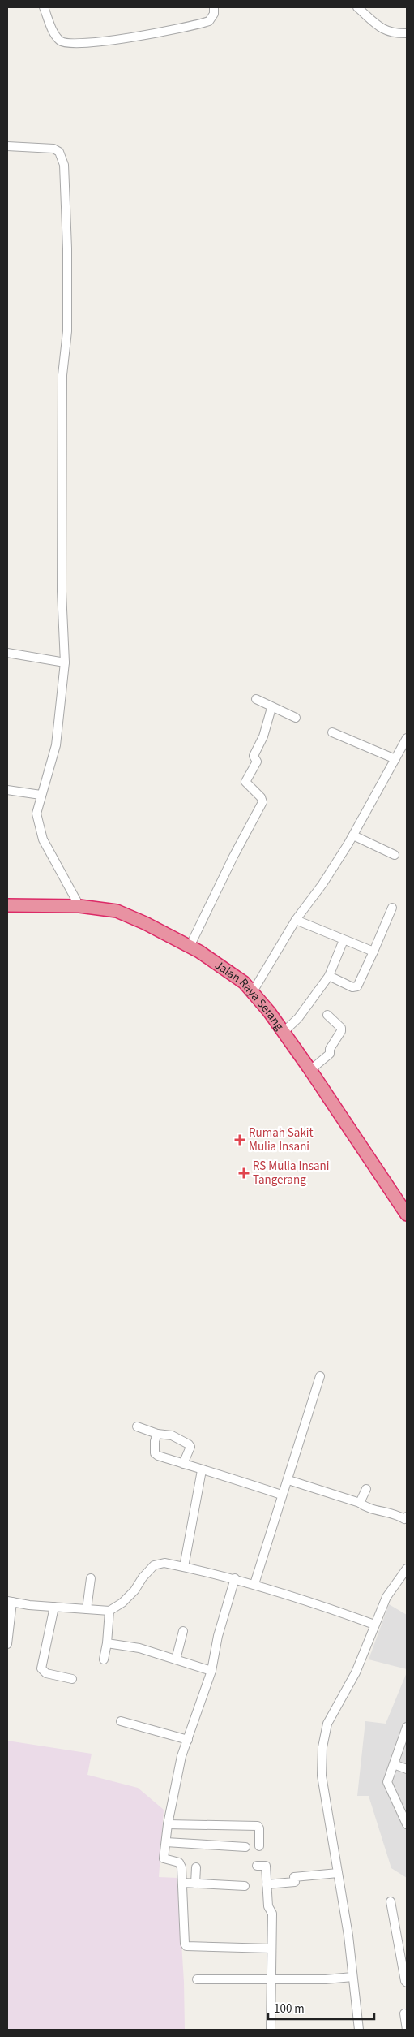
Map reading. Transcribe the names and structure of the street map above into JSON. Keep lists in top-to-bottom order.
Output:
{
  "streets": {
    "highway": ["Jalan Raya Serang"]
  },
  "places": {
    "health": ["Rumah Sakit Mulia Insani", "RS Mulia Insani Tangerang"]
  },
  "scale_bar": "100 m"
}
